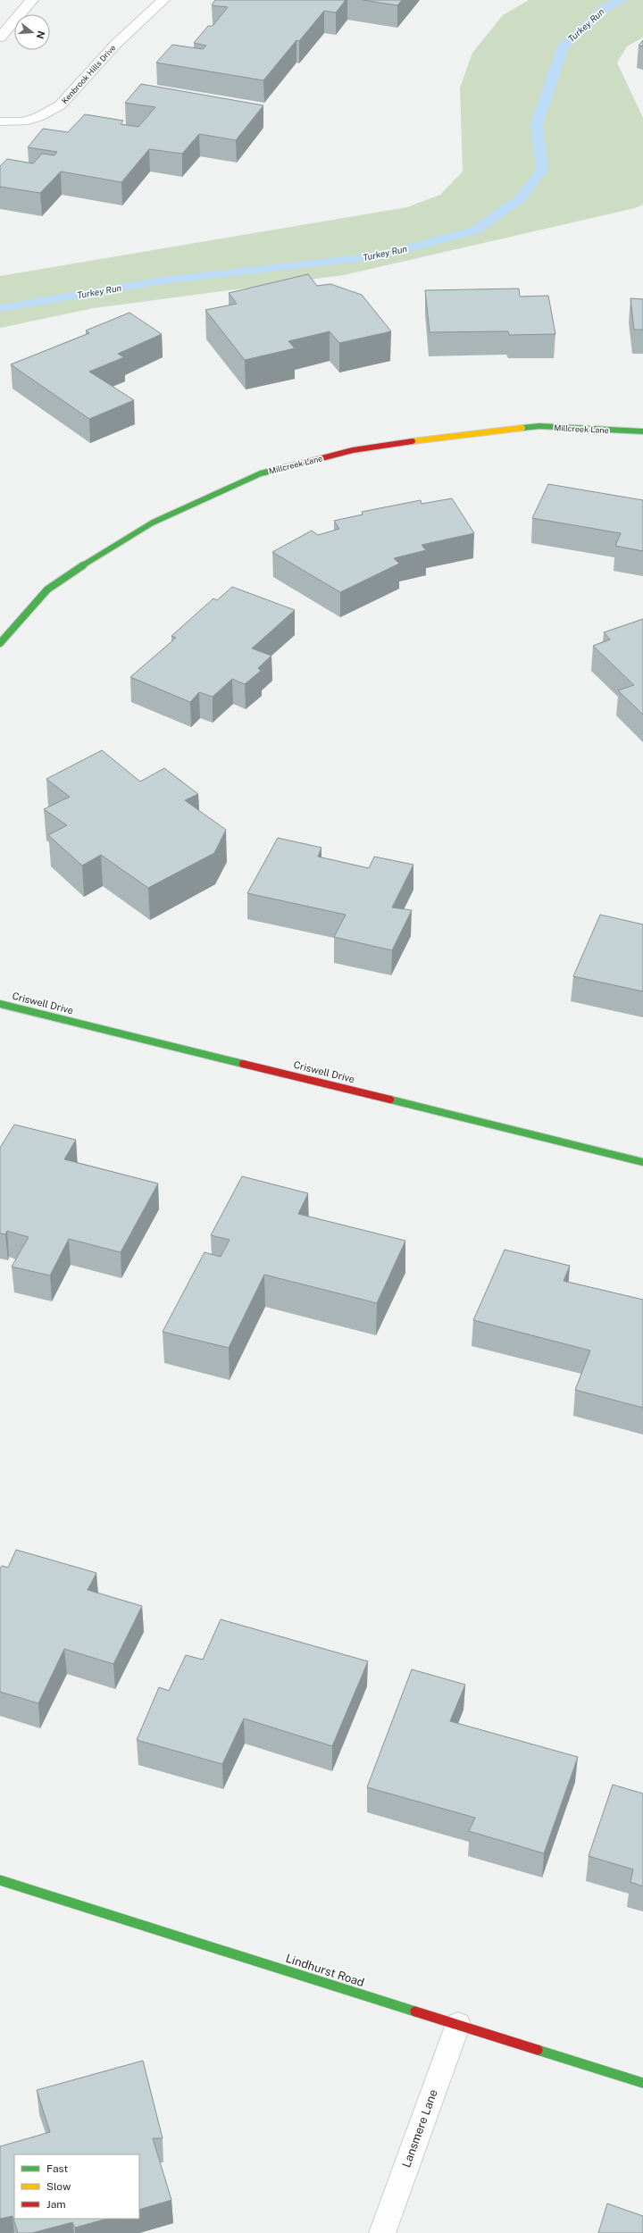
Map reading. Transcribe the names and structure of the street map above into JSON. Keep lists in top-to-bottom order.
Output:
{
  "streets": {
    "street": [
      "Kenbrook Hills Drive",
      "Millcreek Lane",
      "Criswell Drive",
      "Lindhurst Road",
      "Lansmere Lane"
    ]
  },
  "crossings": [
    ["Lindhurst Road", "Lansmere Lane"]
  ],
  "water": ["Turkey Run"],
  "legend": ["Fast", "Slow", "Jam"],
  "north": "right"
}
